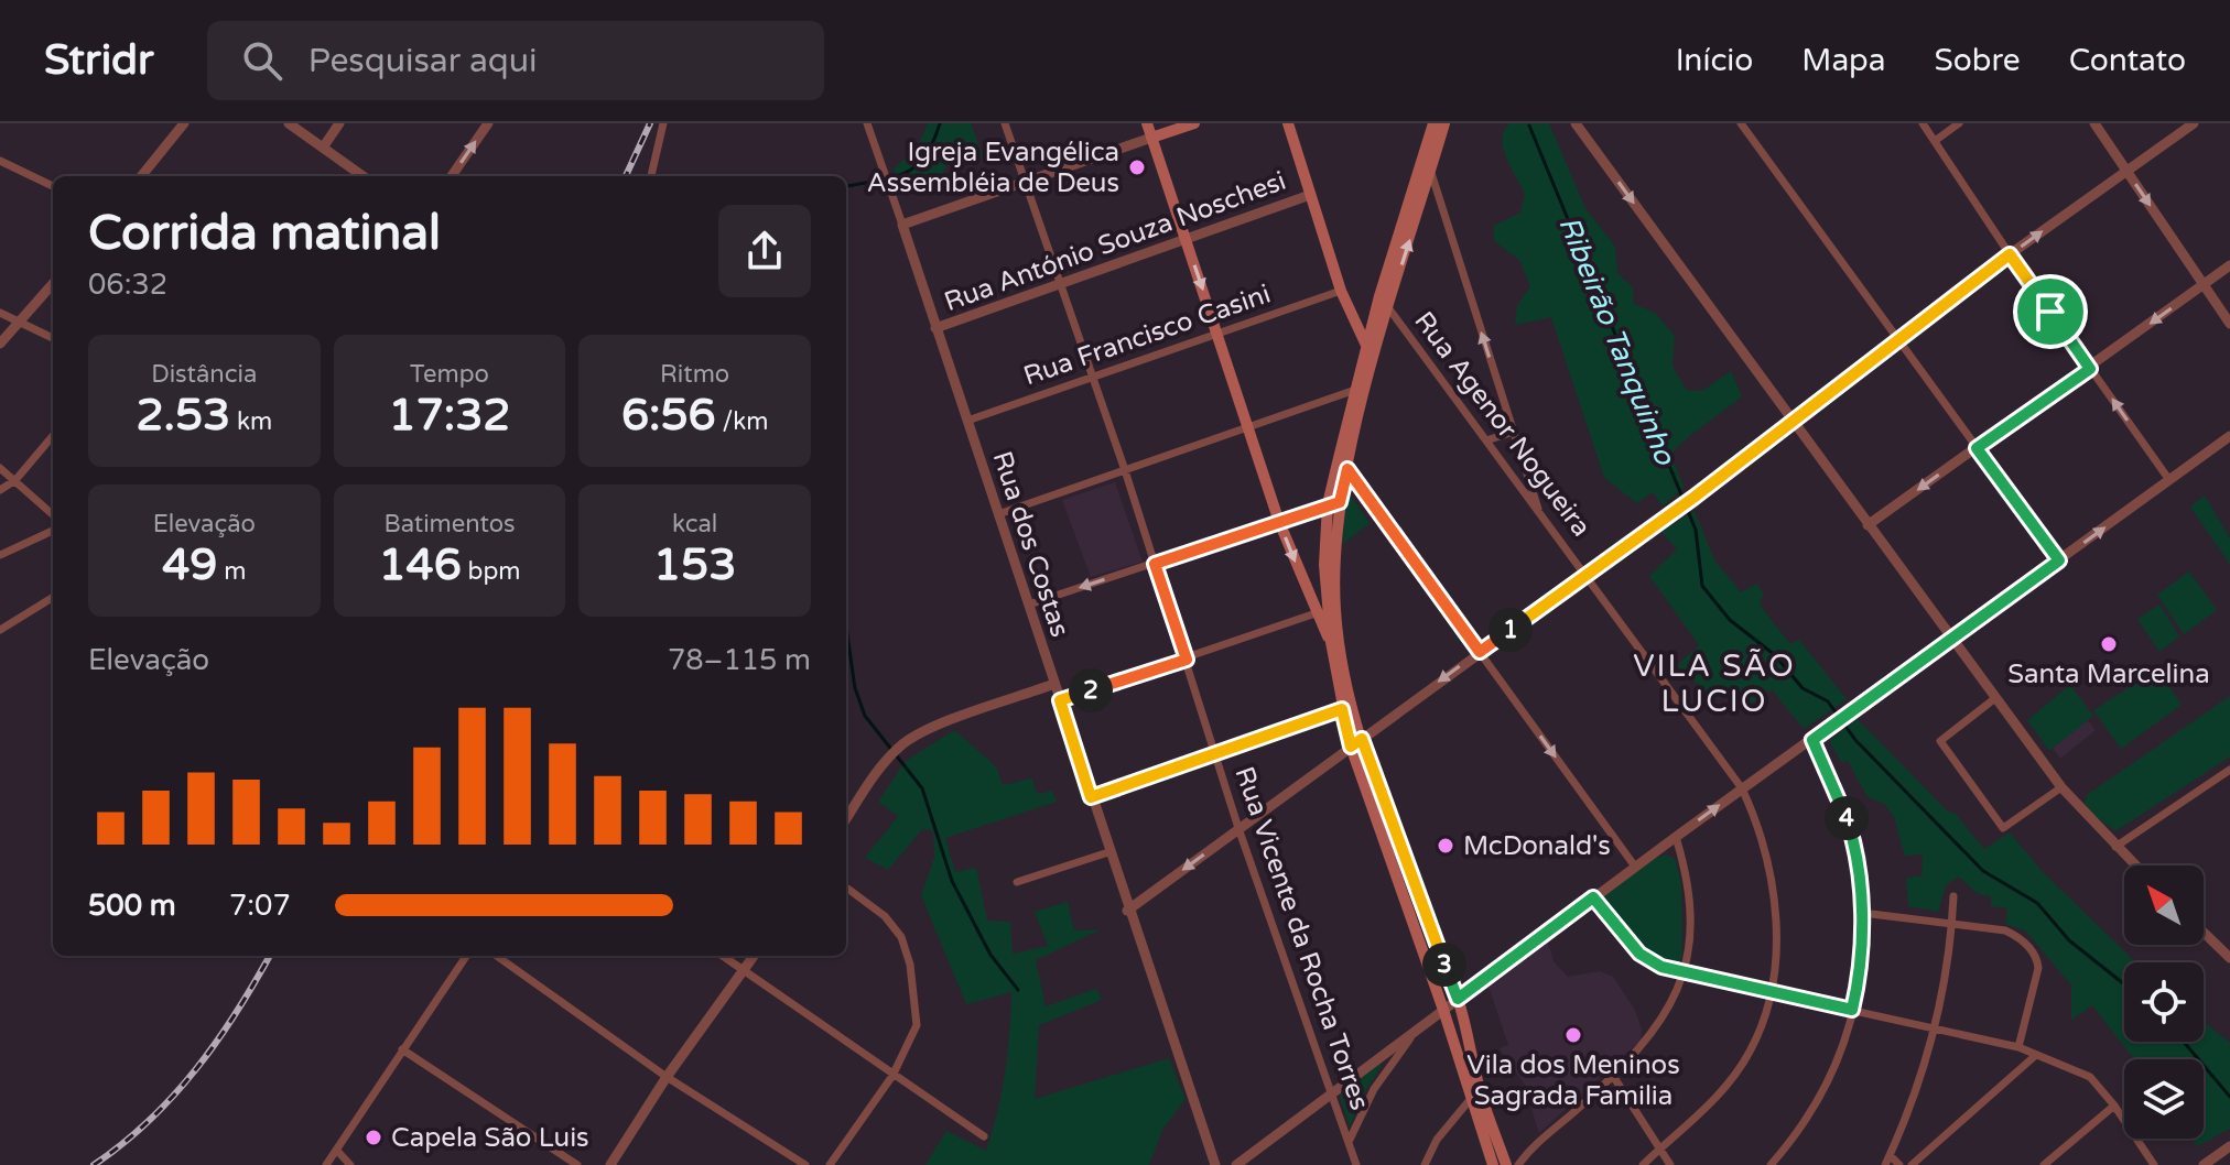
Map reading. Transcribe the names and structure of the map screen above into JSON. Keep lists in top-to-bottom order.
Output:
{
  "streets": {
    "street": [
      "Rua António Souza Noschesi",
      "Rua Francisco Casini",
      "Rua Agenor Nogueira",
      "Rua dos Costas",
      "Rua Vicente da Rocha Torres"
    ]
  },
  "crossings": [
    ["Rua António Souza Noschesi", "Rua dos Costas"],
    ["Rua António Souza Noschesi", "Rua Vicente da Rocha Torres"],
    ["Rua Francisco Casini", "Rua dos Costas"],
    ["Rua Francisco Casini", "Rua Vicente da Rocha Torres"]
  ],
  "districts": ["VILA SÃO LUCIO"],
  "water": ["Ribeirão Tanquinho"],
  "places": [
    "Igreja Evangélica Assembléia de Deus",
    "Santa Marcelina",
    "McDonald's",
    "Vila dos Meninos Sagrada Familia",
    "Capela São Luis"
  ],
  "north": "top left",
  "page": {
    "header": "Stridr",
    "search": "Pesquisar aqui",
    "nav": [
      "Início",
      "Mapa",
      "Sobre",
      "Contato"
    ],
    "heading": ["Corrida matinal", "06:32"],
    "stats": [
      ["Distância", "2.53 km"],
      ["Tempo", "17:32"],
      ["Ritmo", "6:56 /km"],
      ["Elevação", "49 m"],
      ["Batimentos", "146 bpm"],
      ["kcal", "153"]
    ],
    "pins": [
      "1",
      "2",
      "4",
      "3"
    ],
    "chart": ["Elevação", "78–115 m"],
    "list": [
      {
        "name": "500 m",
        "note": "7:07"
      }
    ]
  }
}
